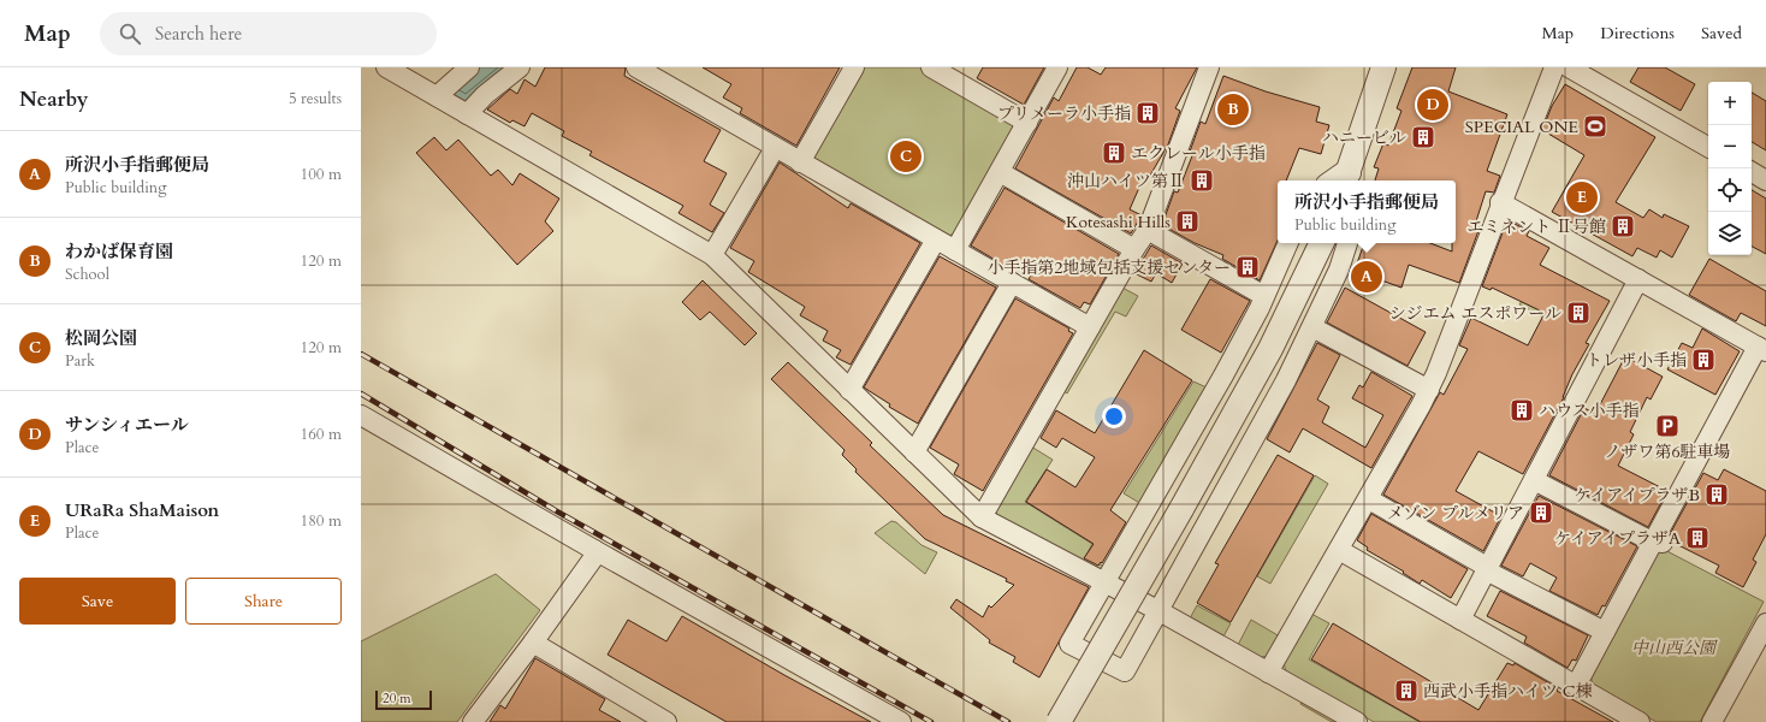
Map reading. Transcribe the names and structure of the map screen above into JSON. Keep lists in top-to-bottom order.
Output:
{
  "parks": ["中山西公園"],
  "places": {
    "building": [
      "プリメーラ小手指",
      "ハニービル",
      "エクレール小手指",
      "沖山ハイツ第Ⅱ",
      "Kotesashi Hills",
      "エミネント Ⅱ号館",
      "小手指第2地域包括支援センター",
      "シジエム エスポワール",
      "トレザ小手指",
      "ハウス小手指",
      "ケイアイプラザB",
      "メゾン プルメリア",
      "ケイアイプラザA",
      "西武小手指ハイツ C棟"
    ],
    "sports": ["SPECIAL ONE"],
    "parking": ["ノザワ第6駐車場"]
  },
  "scale_bar": "20 m",
  "page": {
    "header": "Map",
    "search": "Search here",
    "nav": ["Map", "Directions", "Saved"],
    "heading": ["Nearby", "5 results"],
    "map_buttons": ["+", "−"],
    "pins": [
      "D",
      "B",
      "C",
      "E",
      "A"
    ],
    "list": [
      {
        "mark": "A",
        "name": "所沢小手指郵便局",
        "note": "Public building",
        "value": "100 m"
      },
      {
        "mark": "B",
        "name": "わかば保育園",
        "note": "School",
        "value": "120 m"
      },
      {
        "mark": "C",
        "name": "松岡公園",
        "note": "Park",
        "value": "120 m"
      },
      {
        "mark": "D",
        "name": "サンシィエール",
        "note": "Place",
        "value": "160 m"
      },
      {
        "mark": "E",
        "name": "URaRa ShaMaison",
        "note": "Place",
        "value": "180 m"
      }
    ],
    "popup": ["所沢小手指郵便局", "Public building"],
    "buttons": ["Save", "Share"],
    "scale": "20 m"
  }
}
